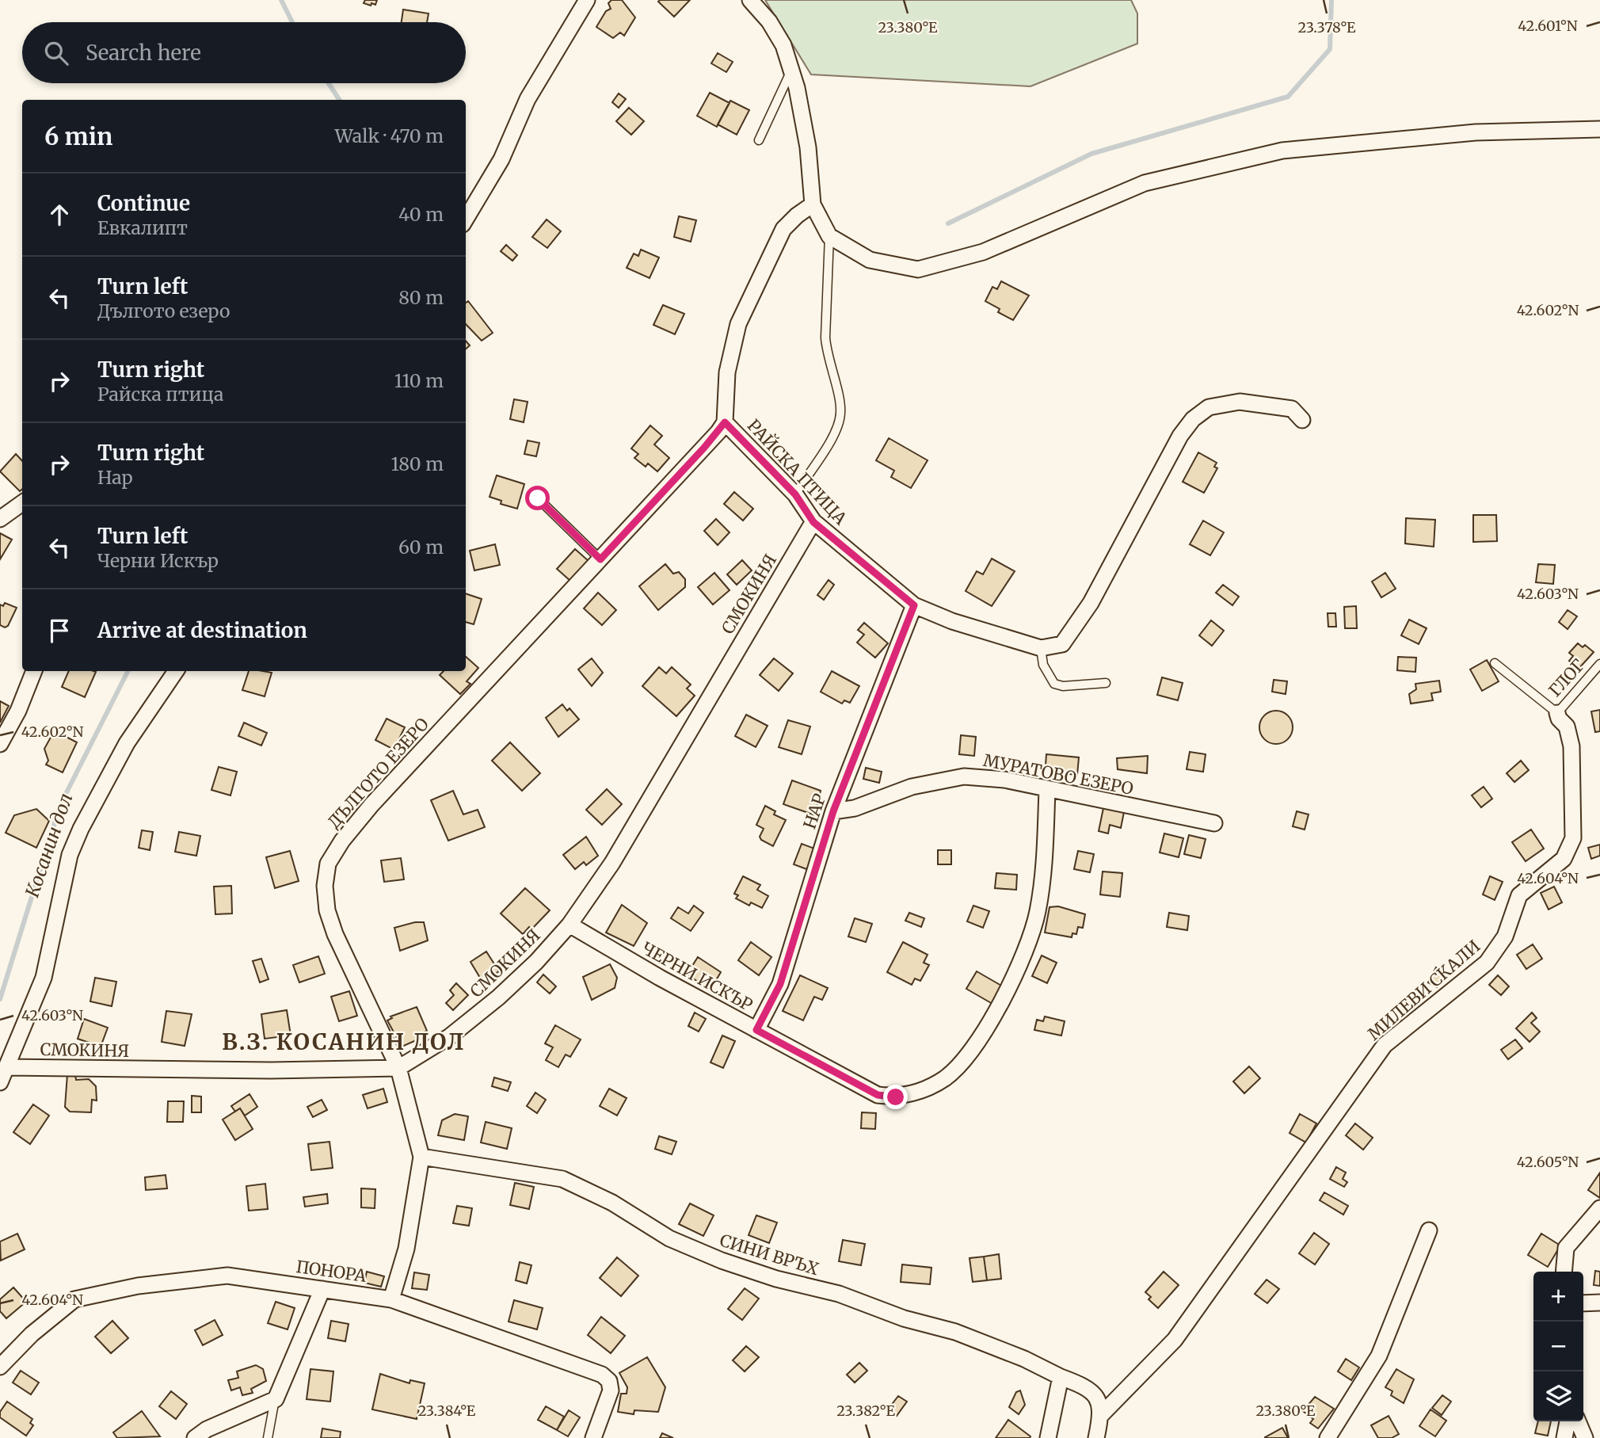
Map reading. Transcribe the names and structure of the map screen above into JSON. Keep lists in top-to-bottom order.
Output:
{
  "streets": {
    "street": [
      "РАЙСКА ПТИЦА",
      "СМОКИНЯ",
      "ДЪЛГОТО ЕЗЕРО",
      "МУРАТОВО ЕЗЕРО",
      "НАР",
      "ЧЕРНИ ИСКЪР",
      "МИЛЕВИ СКАЛИ",
      "СИНИ ВРЪХ",
      "ПОНОРА"
    ],
    "lane": ["ГЛОГ"]
  },
  "crossings": [
    ["РАЙСКА ПТИЦА", "СМОКИНЯ"],
    ["РАЙСКА ПТИЦА", "ДЪЛГОТО ЕЗЕРО"],
    ["РАЙСКА ПТИЦА", "НАР"],
    ["СМОКИНЯ", "ДЪЛГОТО ЕЗЕРО"],
    ["СМОКИНЯ", "ЧЕРНИ ИСКЪР"],
    ["ГЛОГ", "МИЛЕВИ СКАЛИ"],
    ["ДЪЛГОТО ЕЗЕРО", "СИНИ ВРЪХ"],
    ["ДЪЛГОТО ЕЗЕРО", "ПОНОРА"],
    ["МУРАТОВО ЕЗЕРО", "НАР"],
    ["МУРАТОВО ЕЗЕРО", "ЧЕРНИ ИСКЪР"],
    ["НАР", "ЧЕРНИ ИСКЪР"],
    ["МИЛЕВИ СКАЛИ", "СИНИ ВРЪХ"]
  ],
  "districts": ["В.З. КОСАНИН ДОЛ"],
  "water": ["Косанин дол"],
  "page": {
    "search": "Search here",
    "heading": ["6 min", "Walk · 470 m"],
    "list": [
      ["Continue", "Евкалипт", "40 m"],
      ["Turn left", "Дългото езеро", "80 m"],
      ["Turn right", "Райска птица", "110 m"],
      ["Turn right", "Нар", "180 m"],
      ["Turn left", "Черни Искър", "60 m"],
      "Arrive at destination"
    ],
    "map_buttons": ["+", "−"]
  },
  "coordinates": [
    "42.601°N",
    "23.380°E",
    "23.378°E",
    "42.602°N",
    "42.603°N",
    "42.604°N",
    "42.605°N",
    "23.384°E",
    "23.382°E"
  ]
}
